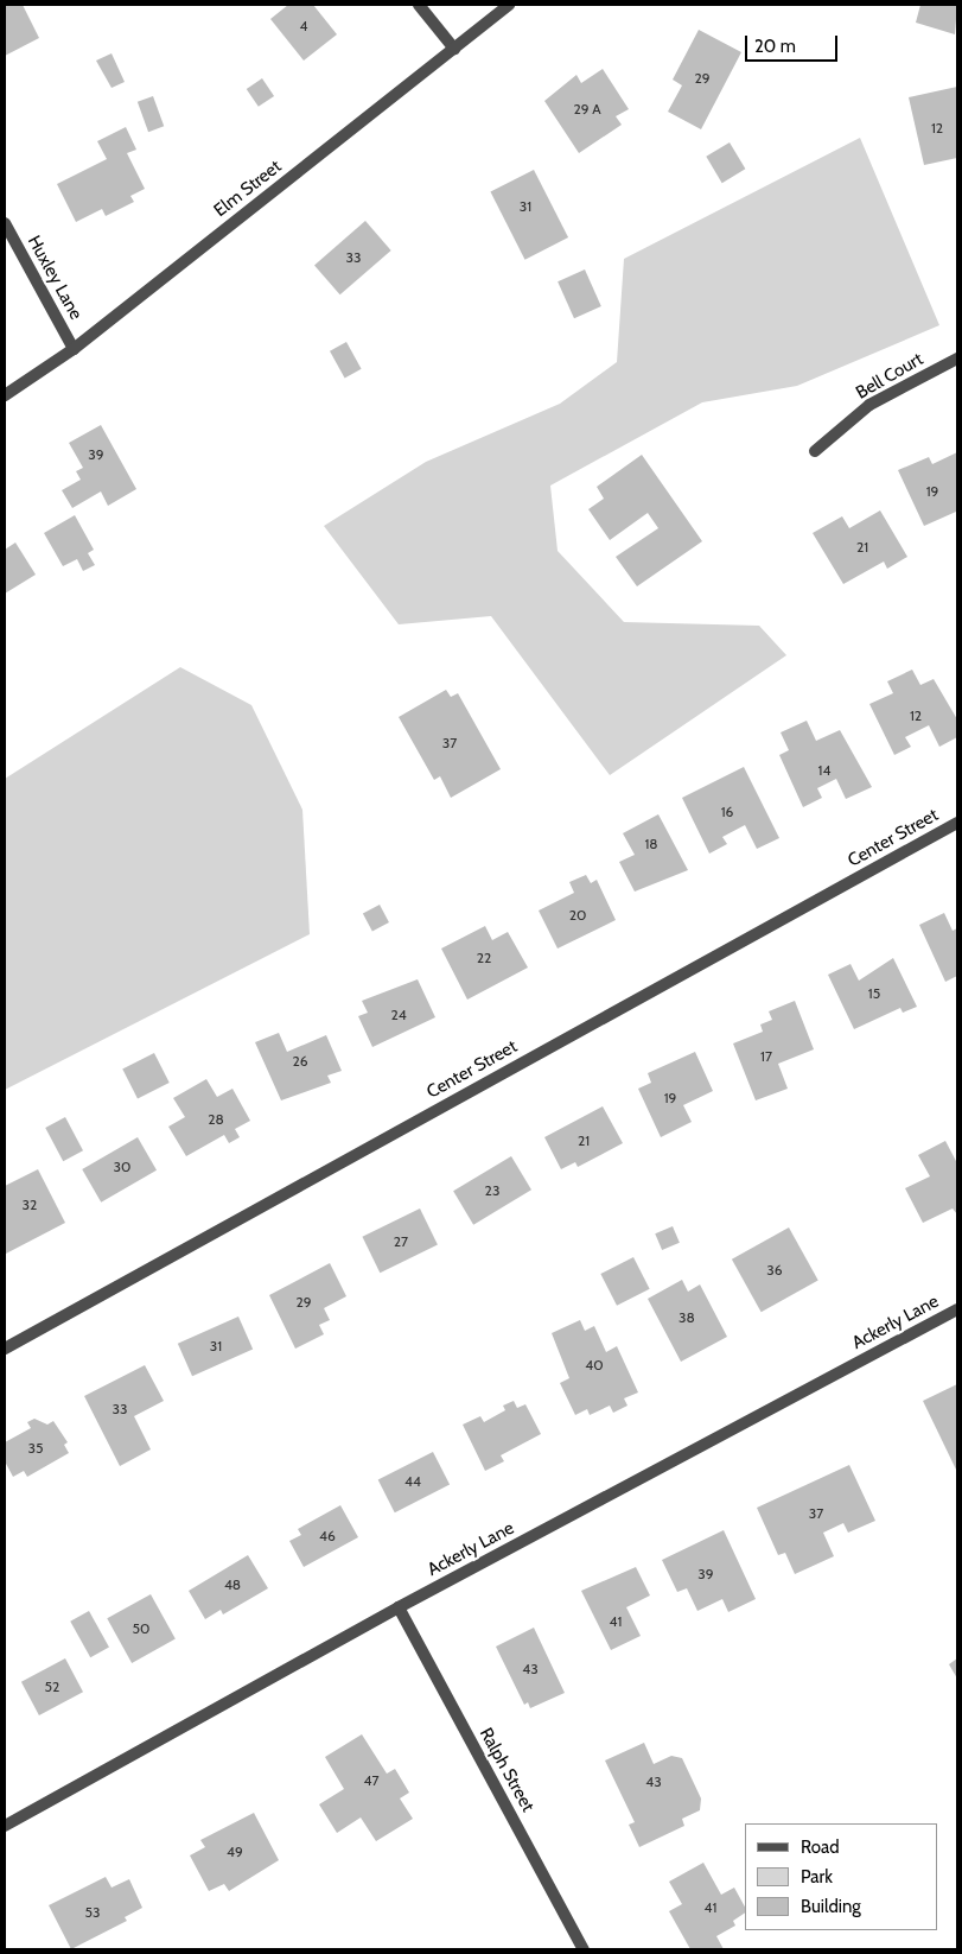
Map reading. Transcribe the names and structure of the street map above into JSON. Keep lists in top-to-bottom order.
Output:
{
  "streets": {
    "street": [
      "Elm Street",
      "Huxley Lane",
      "Bell Court",
      "Center Street",
      "Ackerly Lane",
      "Ralph Street"
    ]
  },
  "crossings": [
    ["Elm Street", "Huxley Lane"],
    ["Ackerly Lane", "Ralph Street"]
  ],
  "house_numbers": [
    "4",
    "29",
    "29 A",
    "12",
    "31",
    "33",
    "39",
    "19",
    "21",
    "12",
    "37",
    "14",
    "16",
    "18",
    "20",
    "22",
    "15",
    "24",
    "17",
    "26",
    "19",
    "28",
    "21",
    "30",
    "23",
    "32",
    "27",
    "36",
    "29",
    "38",
    "31",
    "40",
    "33",
    "35",
    "44",
    "37",
    "46",
    "39",
    "48",
    "41",
    "50",
    "43",
    "52",
    "47",
    "43",
    "49",
    "41",
    "53"
  ],
  "legend": ["Road", "Park", "Building"],
  "scale_bar": "20 m"
}
